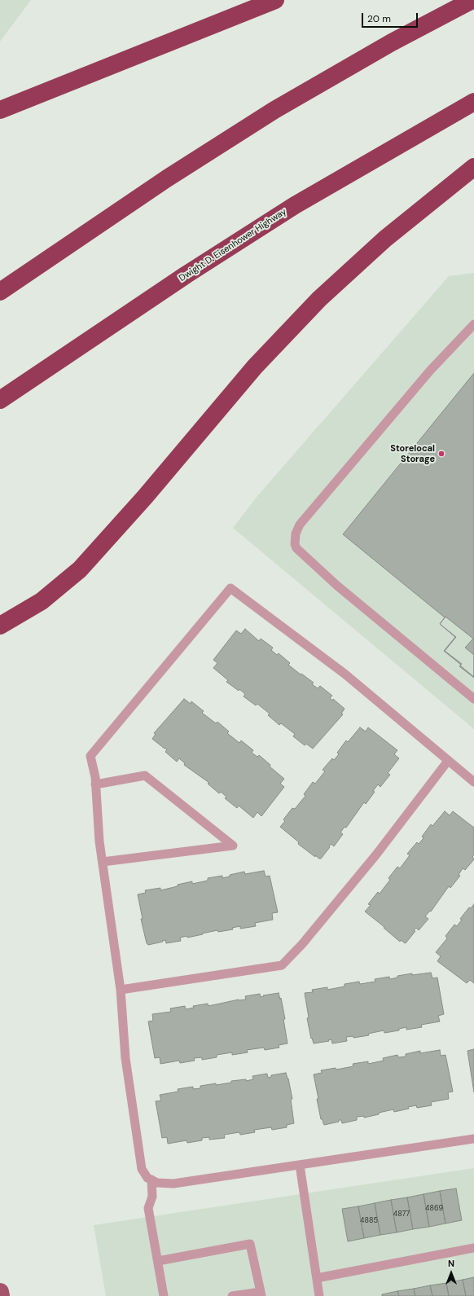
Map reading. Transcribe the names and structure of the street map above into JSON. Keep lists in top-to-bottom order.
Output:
{
  "streets": {
    "highway": ["Dwight D. Eisenhower Highway"]
  },
  "places": ["Storelocal Storage"],
  "house_numbers": ["4869", "4877", "4885"],
  "scale_bar": "20 m",
  "north": "top"
}
